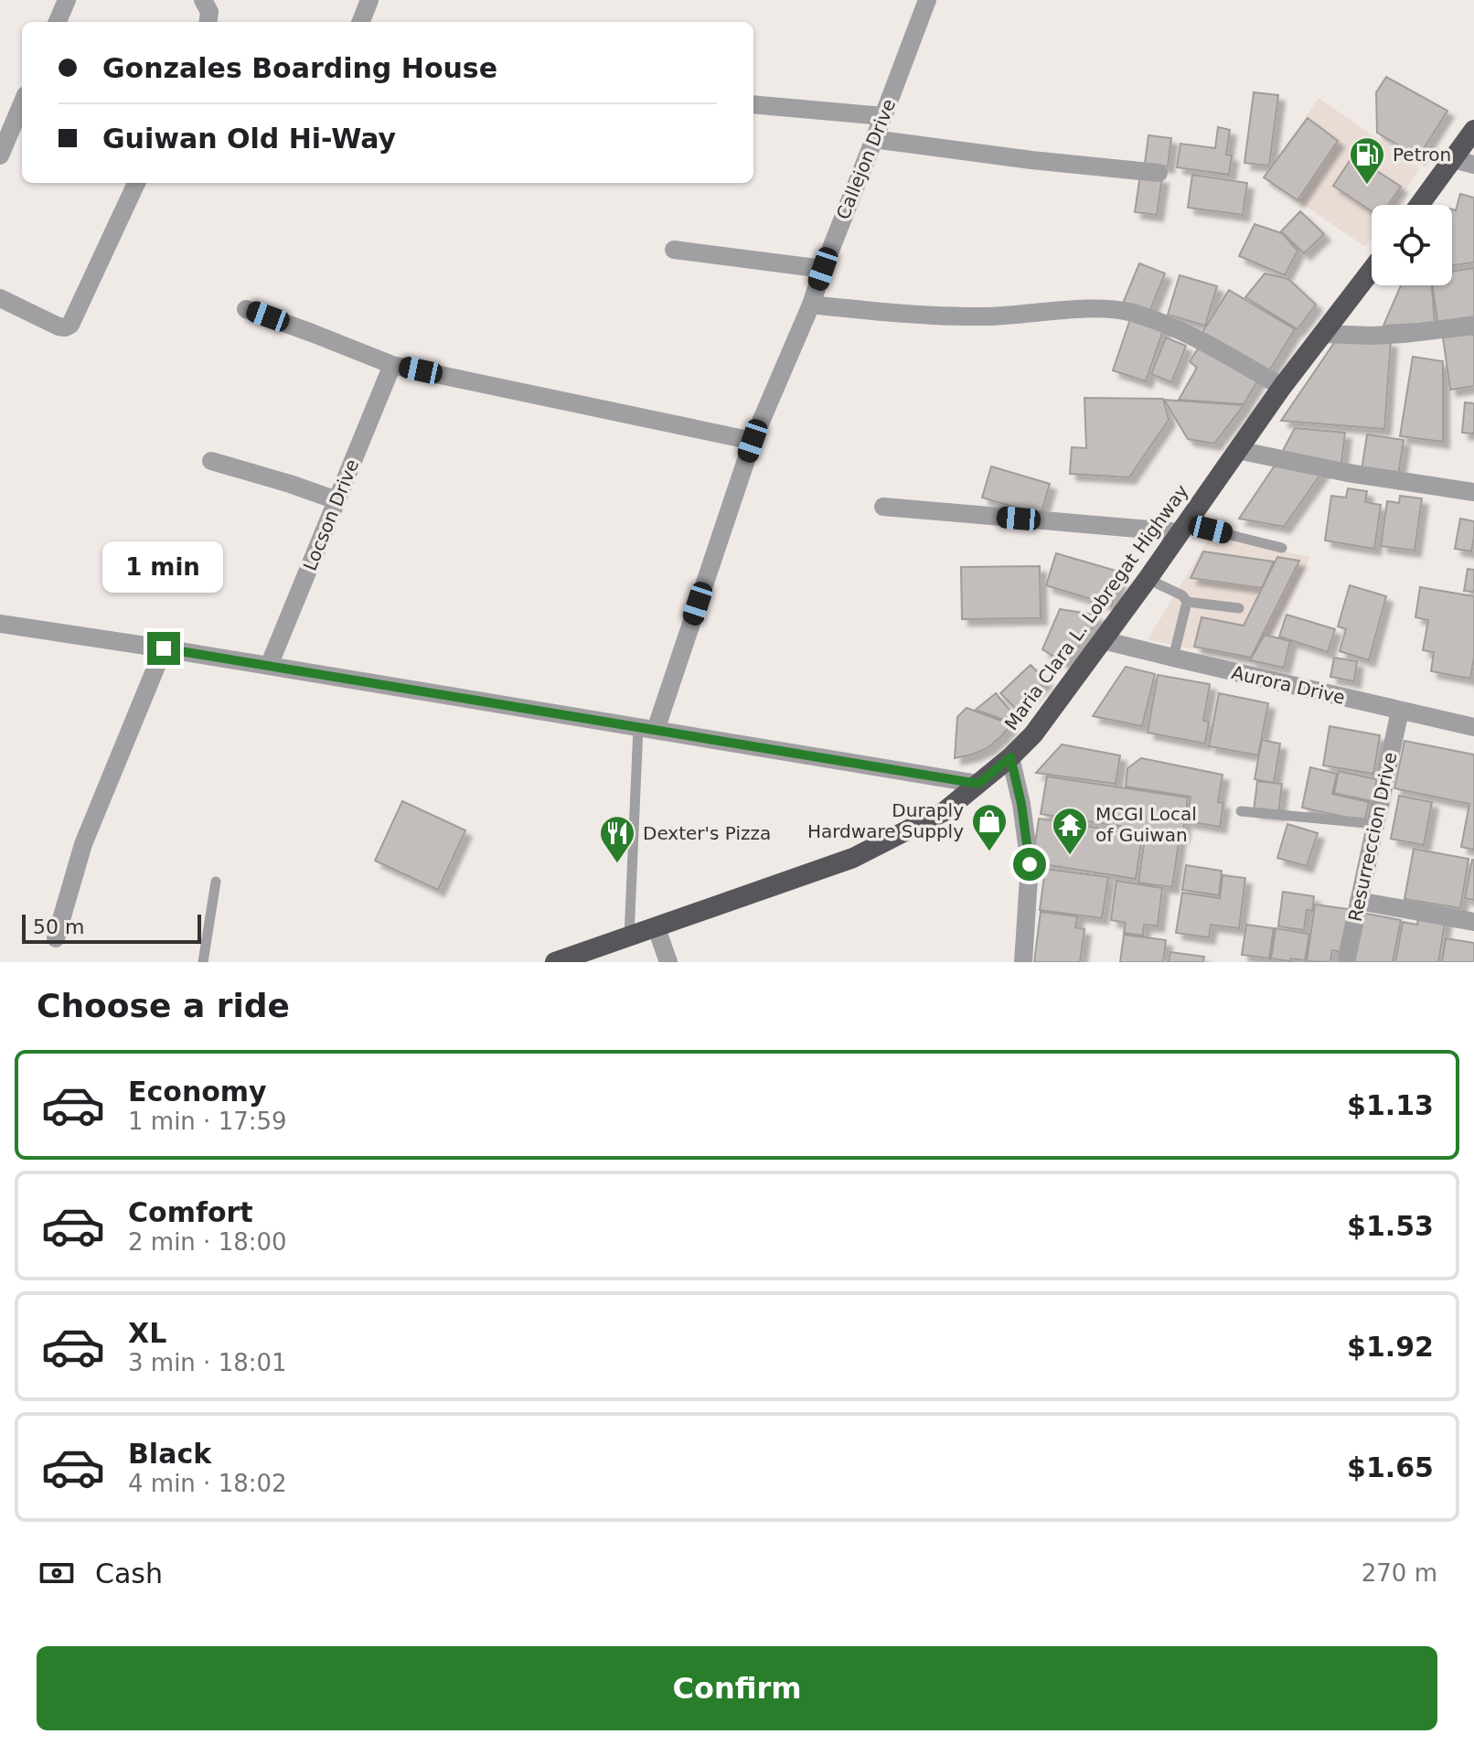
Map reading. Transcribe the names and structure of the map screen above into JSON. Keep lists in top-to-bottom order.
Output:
{
  "streets": {
    "highway": ["Maria Clara L. Lobregat Highway"],
    "street": [
      "Callejon Drive",
      "Locson Drive",
      "Aurora Drive",
      "Resurreccion Drive"
    ]
  },
  "crossings": [
    ["Maria Clara L. Lobregat Highway", "Aurora Drive"],
    ["Aurora Drive", "Resurreccion Drive"]
  ],
  "places": {
    "fuel station": ["Petron"],
    "shop": ["Duraply Hardware Supply"],
    "temple": ["MCGI Local of Guiwan"],
    "restaurant": ["Dexter's Pizza"]
  },
  "scale_bar": "50 m",
  "page": {
    "banner": ["Gonzales Boarding House", "Guiwan Old Hi-Way"],
    "bubble": "1 min",
    "scale": "50 m",
    "heading": "Choose a ride",
    "list": [
      {
        "name": "Economy",
        "note": "1 min · 17:59",
        "value": "$1.13"
      },
      {
        "name": "Comfort",
        "note": "2 min · 18:00",
        "value": "$1.53"
      },
      {
        "name": "XL",
        "note": "3 min · 18:01",
        "value": "$1.92"
      },
      {
        "name": "Black",
        "note": "4 min · 18:02",
        "value": "$1.65"
      }
    ],
    "pay": ["Cash", "270 m"],
    "buttons": "Confirm"
  }
}
